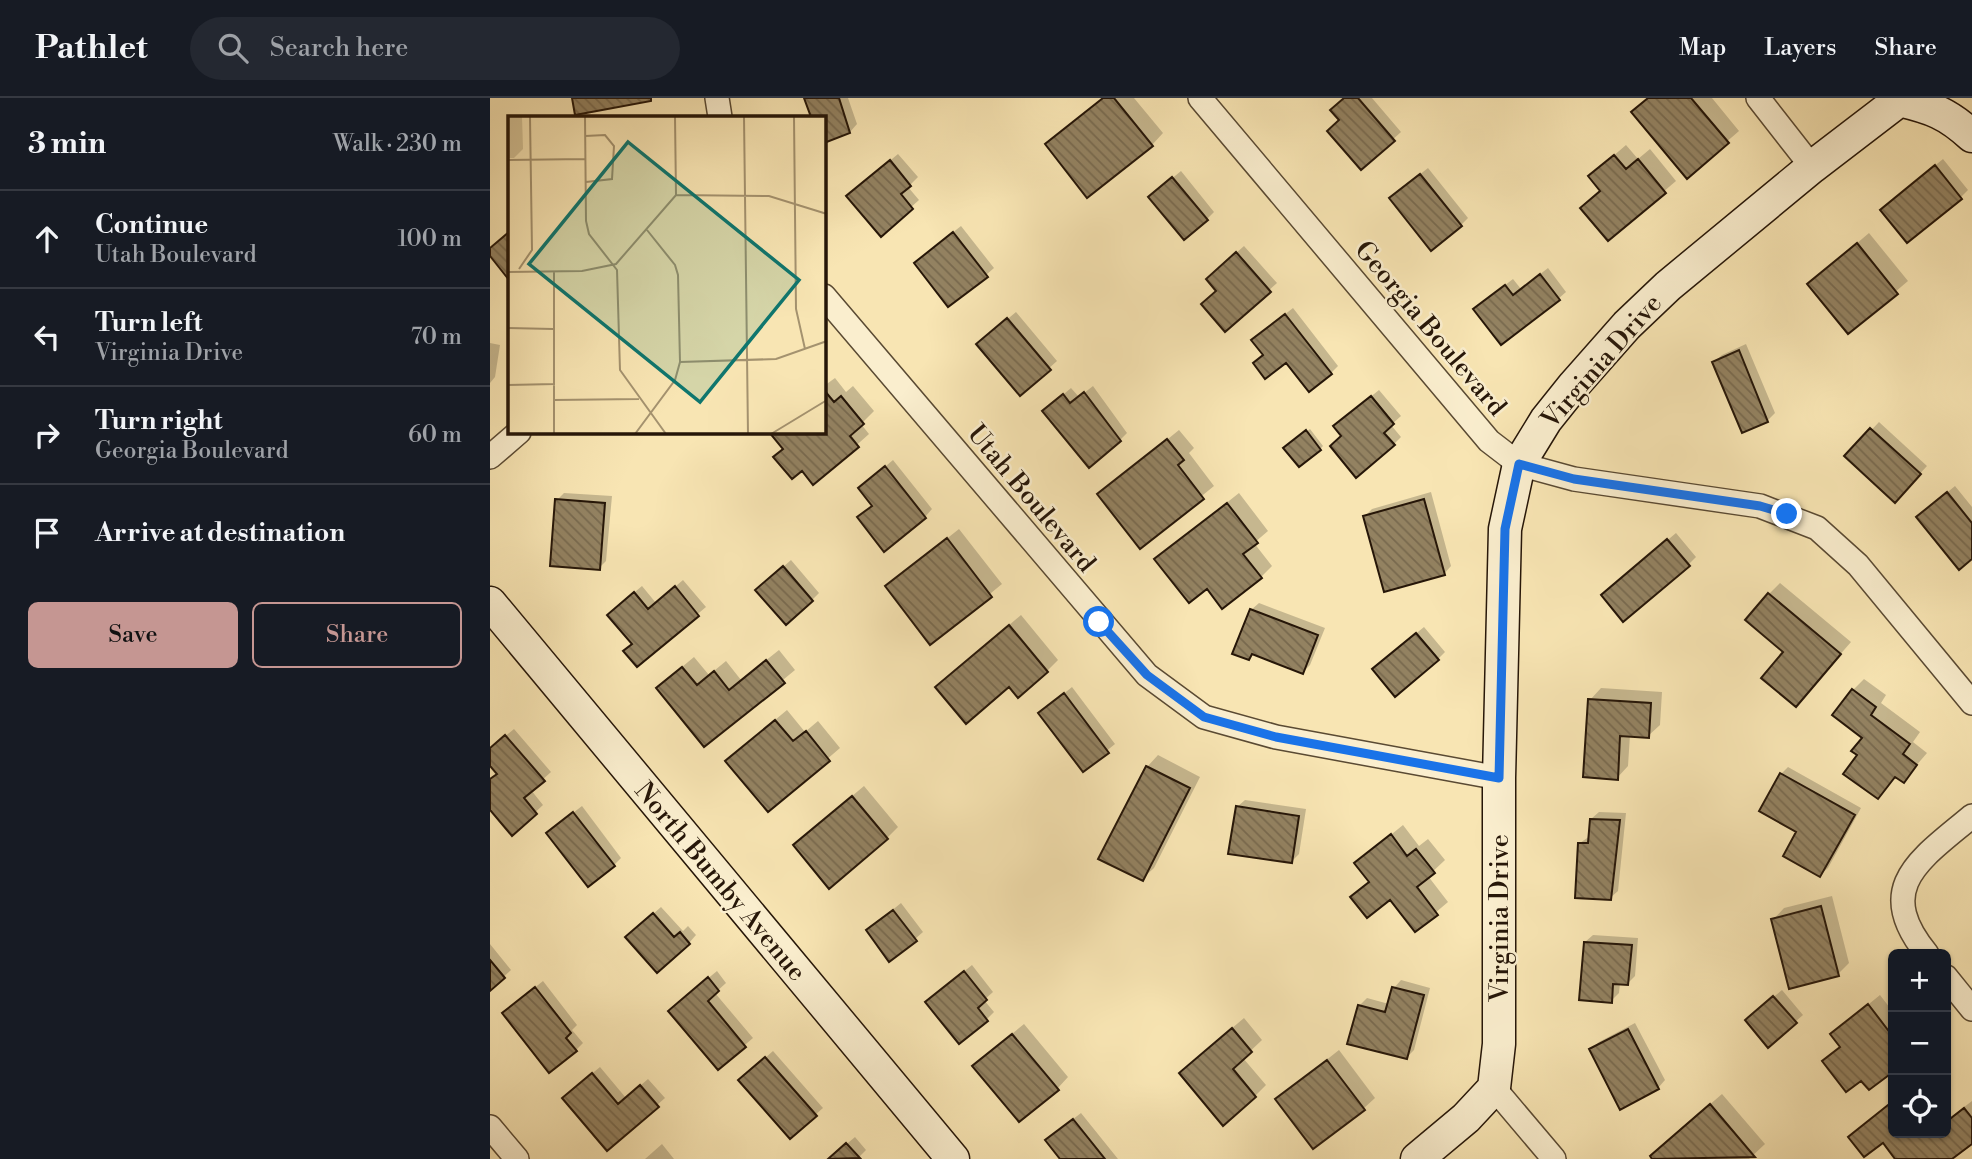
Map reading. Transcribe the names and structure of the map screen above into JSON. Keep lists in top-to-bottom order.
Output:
{
  "streets": {
    "street": [
      "Georgia Boulevard",
      "Virginia Drive",
      "Utah Boulevard",
      "North Bumby Avenue"
    ]
  },
  "crossings": [
    ["Georgia Boulevard", "Virginia Drive"],
    ["Virginia Drive", "Utah Boulevard"]
  ],
  "page": {
    "header": "Pathlet",
    "search": "Search here",
    "nav": ["Map", "Layers", "Share"],
    "heading": ["3 min", "Walk · 230 m"],
    "list": [
      ["Continue", "Utah Boulevard", "100 m"],
      ["Turn left", "Virginia Drive", "70 m"],
      ["Turn right", "Georgia Boulevard", "60 m"],
      "Arrive at destination"
    ],
    "buttons": ["Save", "Share"],
    "map_buttons": ["+", "−"]
  }
}
